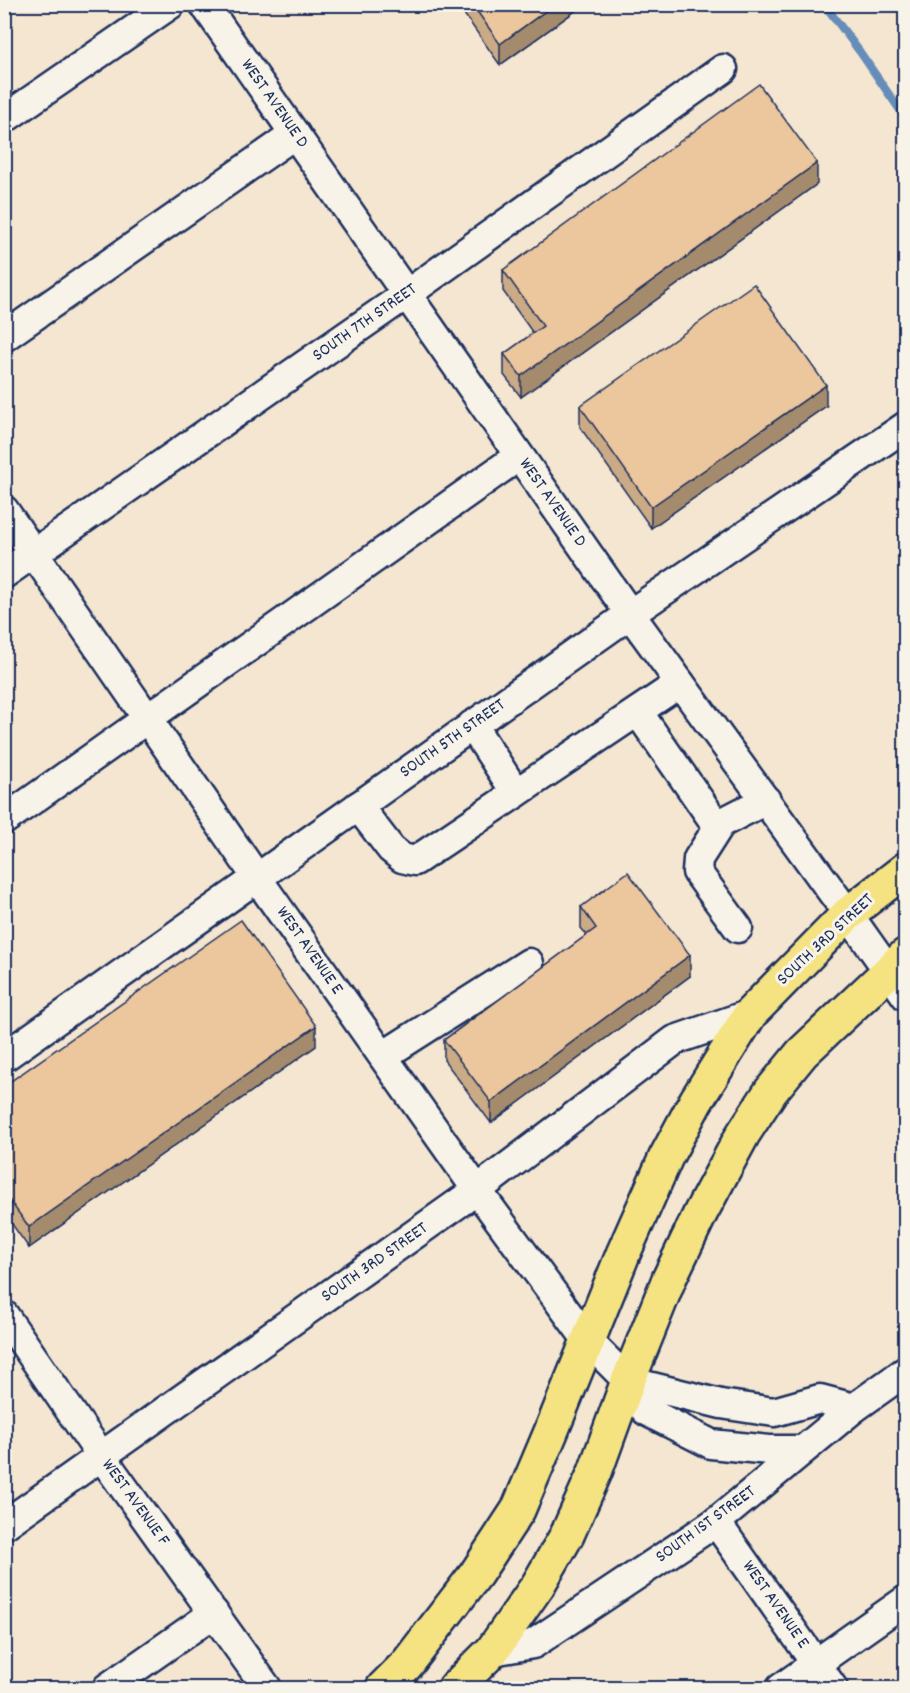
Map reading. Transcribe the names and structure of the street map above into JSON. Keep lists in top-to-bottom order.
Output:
{
  "streets": {
    "main road": ["SOUTH 3RD STREET"],
    "street": [
      "WEST AVENUE D",
      "SOUTH 7TH STREET",
      "SOUTH 5TH STREET",
      "WEST AVENUE E",
      "WEST AVENUE F",
      "SOUTH 1ST STREET"
    ]
  },
  "crossings": [
    ["WEST AVENUE D", "SOUTH 7TH STREET"],
    ["WEST AVENUE D", "SOUTH 5TH STREET"],
    ["WEST AVENUE D", "SOUTH 3RD STREET"],
    ["SOUTH 7TH STREET", "WEST AVENUE E"],
    ["SOUTH 5TH STREET", "WEST AVENUE E"],
    ["SOUTH 3RD STREET", "WEST AVENUE E"],
    ["SOUTH 3RD STREET", "WEST AVENUE F"],
    ["WEST AVENUE E", "SOUTH 1ST STREET"]
  ]
}
